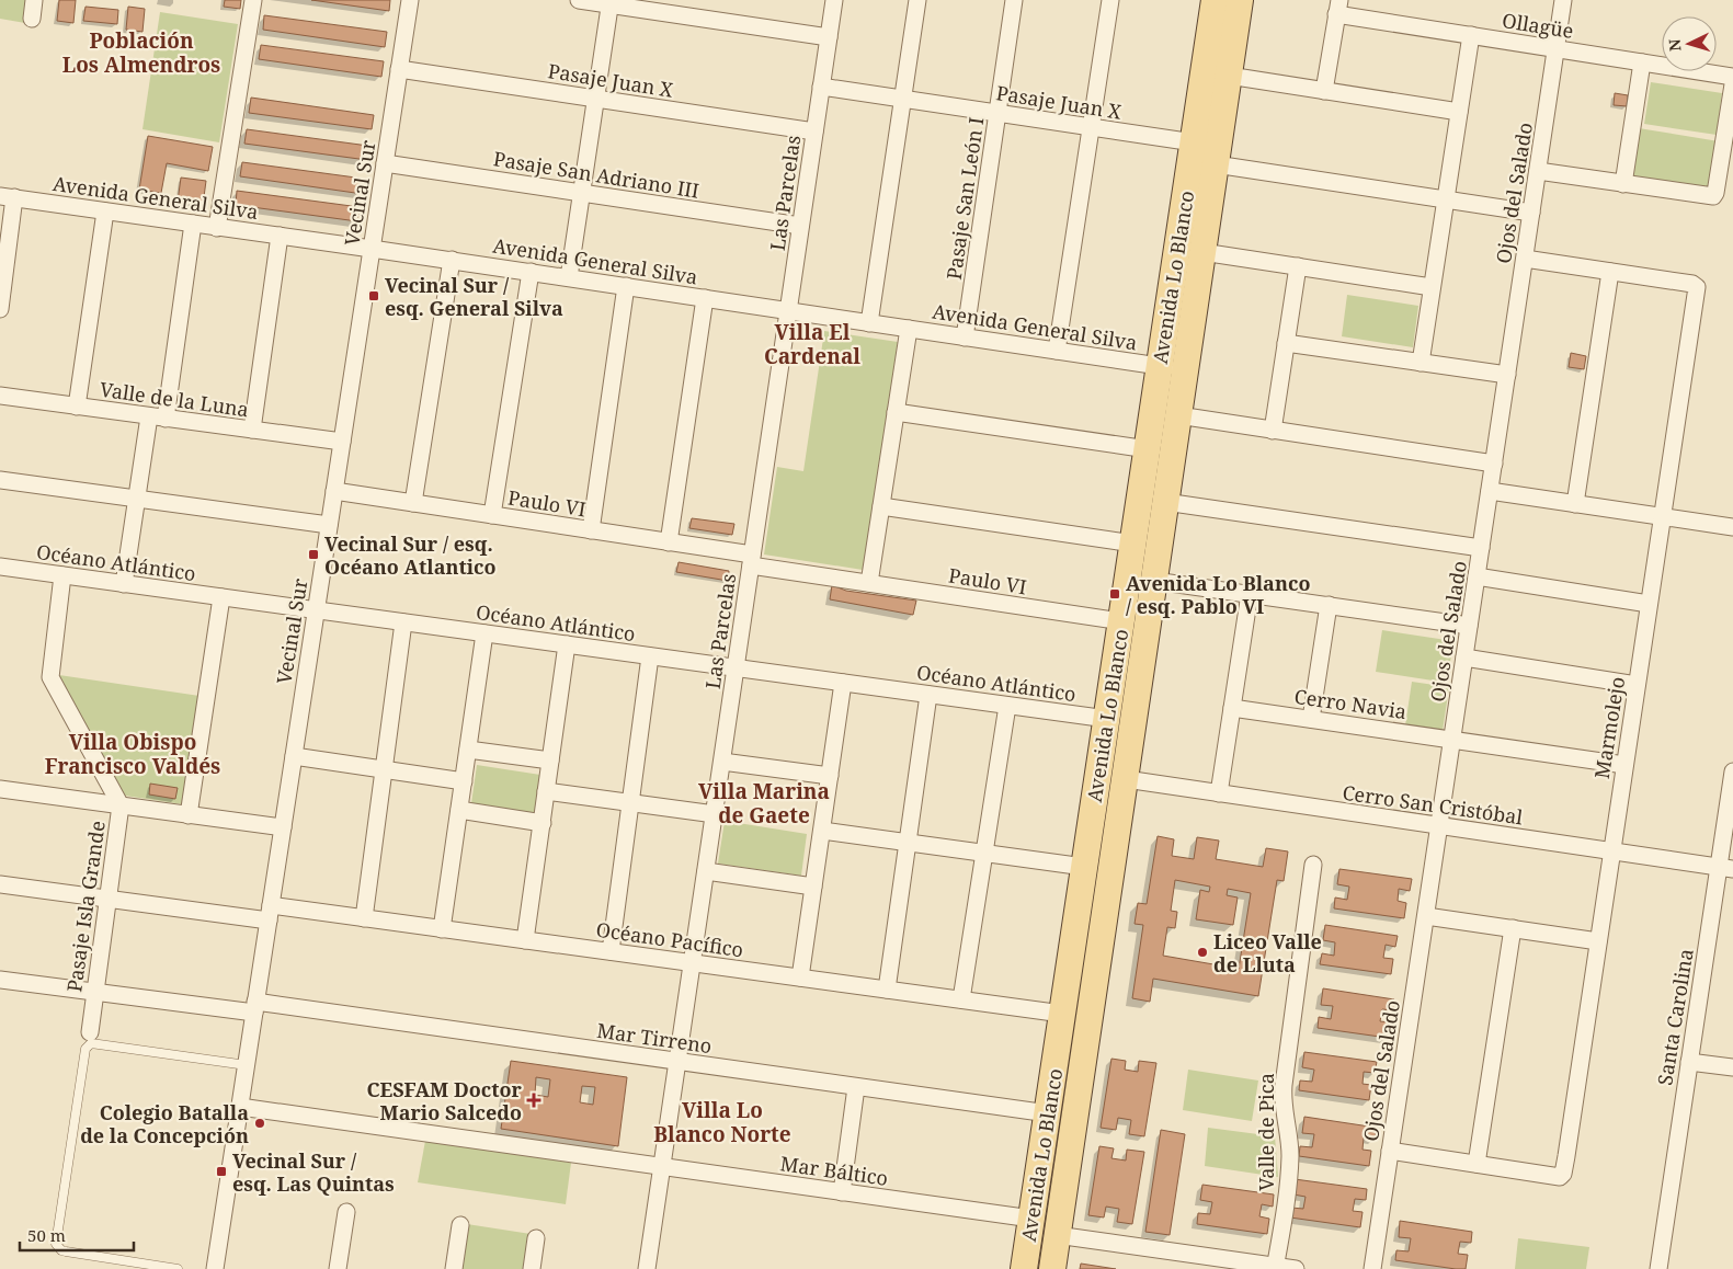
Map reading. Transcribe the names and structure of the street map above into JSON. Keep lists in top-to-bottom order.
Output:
{
  "streets": {
    "main road": ["Avenida Lo Blanco"],
    "street": [
      "Ollagüe",
      "Pasaje Juan X",
      "Pasaje San Adriano III",
      "Vecinal Sur",
      "Las Parcelas",
      "Ojos del Salado",
      "Avenida General Silva",
      "Pasaje San León I",
      "Valle de la Luna",
      "Paulo VI",
      "Océano Atlántico",
      "Cerro Navia",
      "Marmolejo",
      "Cerro San Cristóbal",
      "Pasaje Isla Grande",
      "Océano Pacífico",
      "Santa Carolina",
      "Mar Tirreno",
      "Valle de Pica",
      "Mar Báltico"
    ]
  },
  "crossings": [
    ["Ollagüe", "Ojos del Salado"],
    ["Pasaje Juan X", "Vecinal Sur"],
    ["Pasaje Juan X", "Las Parcelas"],
    ["Pasaje Juan X", "Pasaje San León I"],
    ["Pasaje Juan X", "Avenida Lo Blanco"],
    ["Pasaje San Adriano III", "Vecinal Sur"],
    ["Pasaje San Adriano III", "Las Parcelas"],
    ["Vecinal Sur", "Avenida General Silva"],
    ["Vecinal Sur", "Valle de la Luna"],
    ["Vecinal Sur", "Paulo VI"],
    ["Vecinal Sur", "Océano Atlántico"],
    ["Vecinal Sur", "Océano Pacífico"],
    ["Vecinal Sur", "Mar Tirreno"],
    ["Vecinal Sur", "Mar Báltico"],
    ["Las Parcelas", "Avenida General Silva"],
    ["Las Parcelas", "Paulo VI"],
    ["Las Parcelas", "Océano Atlántico"],
    ["Las Parcelas", "Océano Pacífico"],
    ["Las Parcelas", "Mar Tirreno"],
    ["Las Parcelas", "Mar Báltico"],
    ["Ojos del Salado", "Cerro Navia"],
    ["Ojos del Salado", "Cerro San Cristóbal"],
    ["Avenida General Silva", "Pasaje San León I"],
    ["Avenida General Silva", "Avenida Lo Blanco"],
    ["Avenida Lo Blanco", "Paulo VI"],
    ["Avenida Lo Blanco", "Océano Atlántico"],
    ["Avenida Lo Blanco", "Cerro San Cristóbal"],
    ["Avenida Lo Blanco", "Océano Pacífico"],
    ["Avenida Lo Blanco", "Mar Tirreno"],
    ["Avenida Lo Blanco", "Mar Báltico"],
    ["Océano Atlántico", "Pasaje Isla Grande"],
    ["Cerro Navia", "Marmolejo"],
    ["Marmolejo", "Cerro San Cristóbal"],
    ["Cerro San Cristóbal", "Santa Carolina"],
    ["Pasaje Isla Grande", "Océano Pacífico"],
    ["Pasaje Isla Grande", "Mar Tirreno"]
  ],
  "districts": [
    "Población Los Almendros",
    "Villa El Cardenal",
    "Villa Obispo Francisco Valdés",
    "Villa Marina de Gaete",
    "Villa Lo Blanco Norte"
  ],
  "places": {
    "transit": [
      "Vecinal Sur / esq. General Silva",
      "Vecinal Sur / esq. Océano Atlantico",
      "Avenida Lo Blanco / esq. Pablo VI",
      "Vecinal Sur / esq. Las Quintas"
    ],
    "other": ["Liceo Valle de Lluta", "Colegio Batalla de la Concepción"],
    "health": ["CESFAM Doctor Mario Salcedo"]
  },
  "scale_bar": "50 m",
  "north": "left"
}
